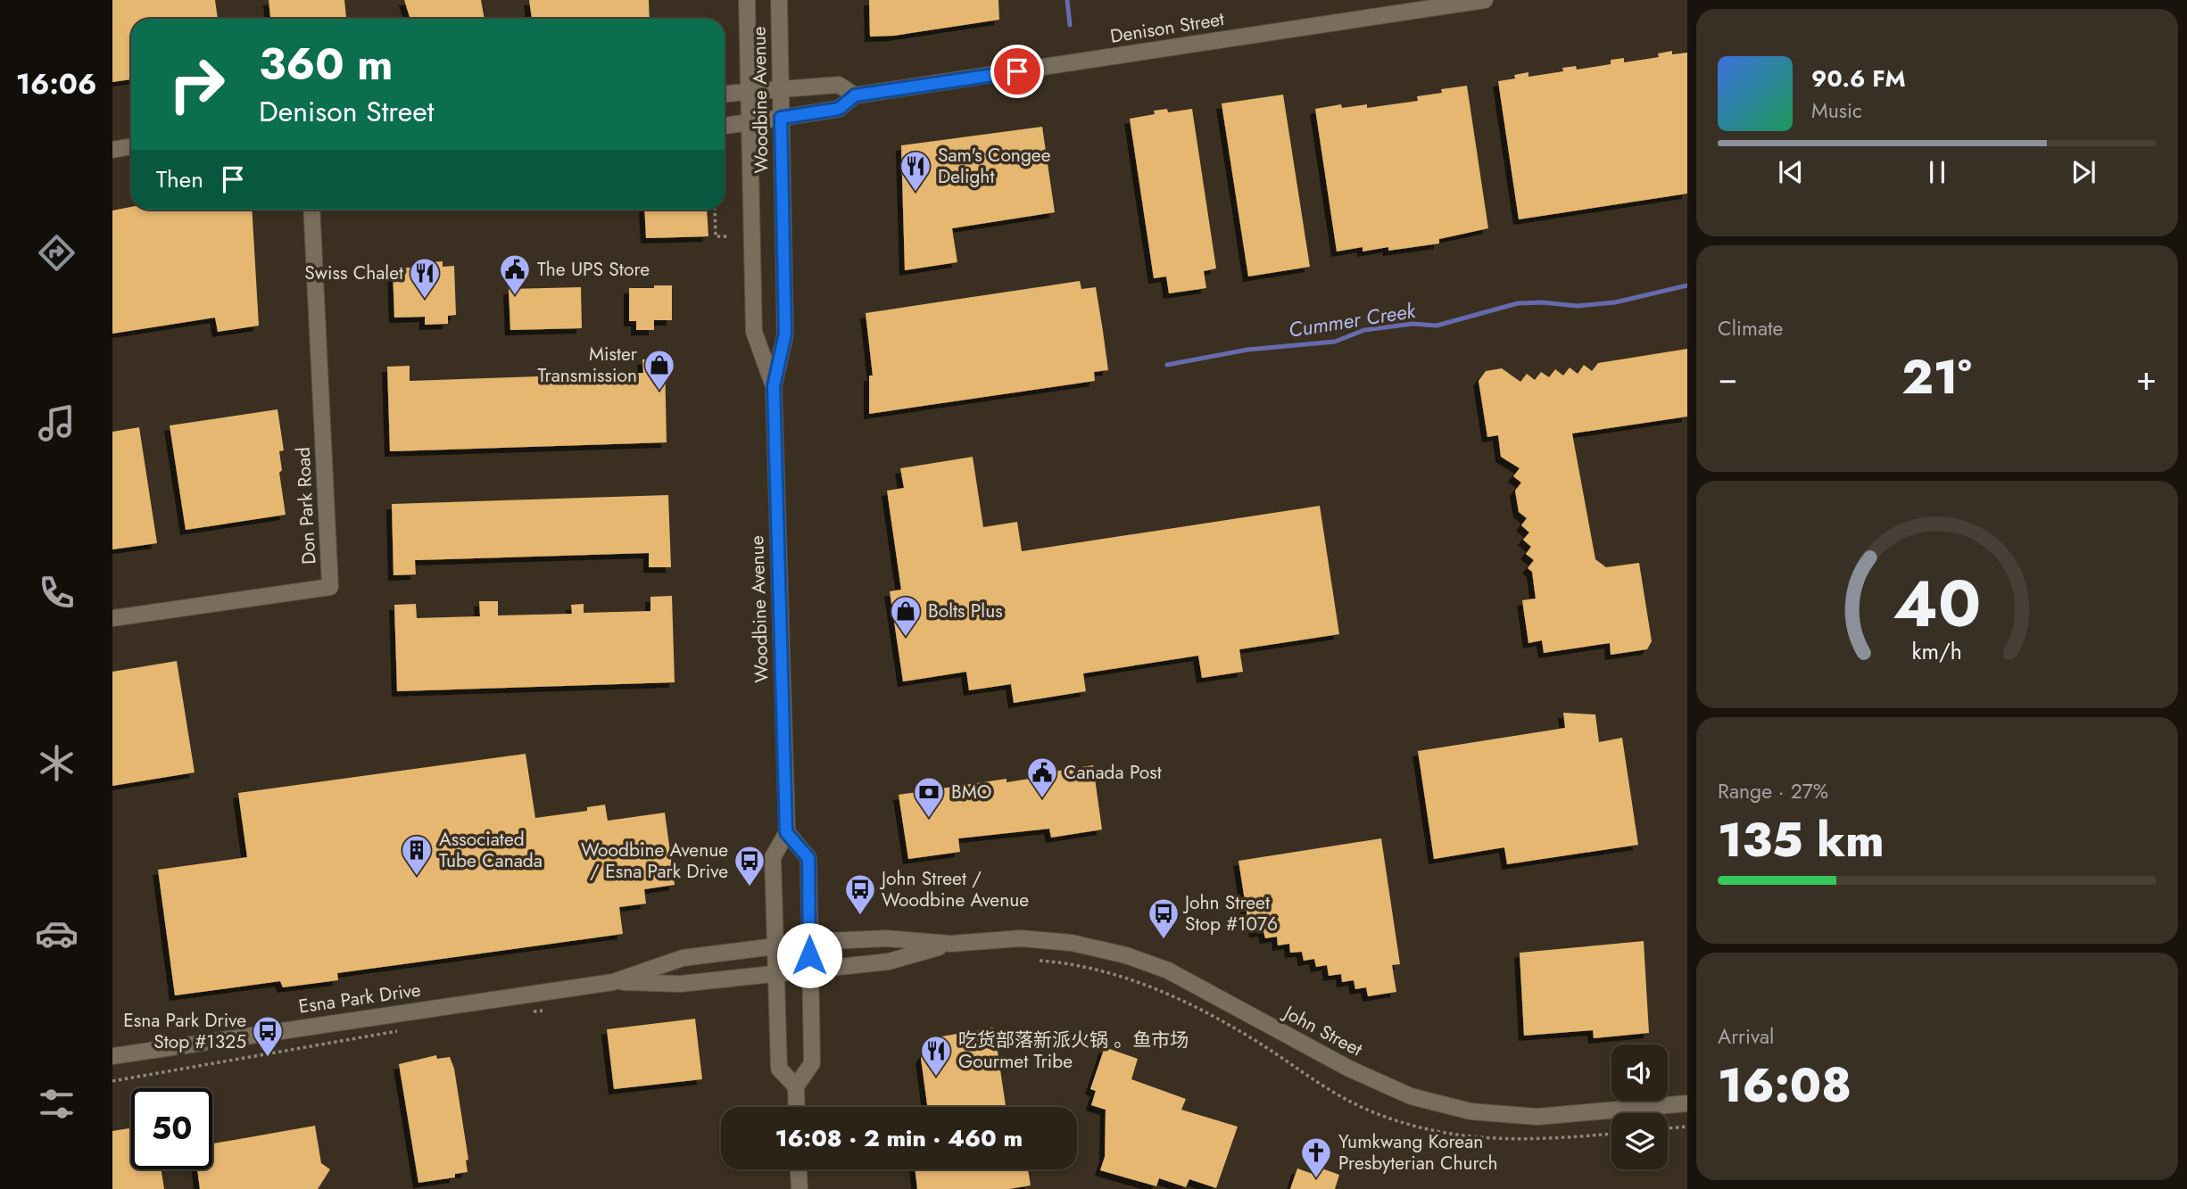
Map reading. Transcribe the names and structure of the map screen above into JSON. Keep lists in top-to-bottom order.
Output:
{
  "streets": {
    "main road": [
      "Denison Street",
      "Woodbine Avenue",
      "Don Park Road",
      "Esna Park Drive",
      "John Street"
    ]
  },
  "crossings": [
    ["Denison Street", "Woodbine Avenue"],
    ["Woodbine Avenue", "Esna Park Drive"],
    ["Woodbine Avenue", "John Street"],
    ["Esna Park Drive", "John Street"]
  ],
  "water": ["Cummer Creek"],
  "places": {
    "restaurant": ["Sam's Congee Delight", "Swiss Chalet", "吃货部落新派火锅 。鱼市场 Gourmet Tribe"],
    "public building": ["The UPS Store", "Canada Post"],
    "shop": ["Mister Transmission", "Bolts Plus"],
    "bank": ["BMO"],
    "building": ["Associated Tube Canada"],
    "bus stop": [
      "Woodbine Avenue / Esna Park Drive",
      "John Street / Woodbine Avenue",
      "John Street Stop #1076",
      "Esna Park Drive Stop #1325"
    ],
    "church": ["Yumkwang Korean Presbyterian Church"]
  },
  "page": {
    "tabs": "16:06",
    "turn": ["360 m", "Denison Street"],
    "song": ["90.6 FM", "Music"],
    "then": "Then",
    "tile": [
      "Climate",
      ["Range · 27%", "135 km"],
      ["Arrival", "16:08"]
    ],
    "heat": ["−", "21°", "+"],
    "limit": "50",
    "trip": "16:08 · 2 min · 460 m",
    "gauge": ["40", "km/h"]
  }
}
